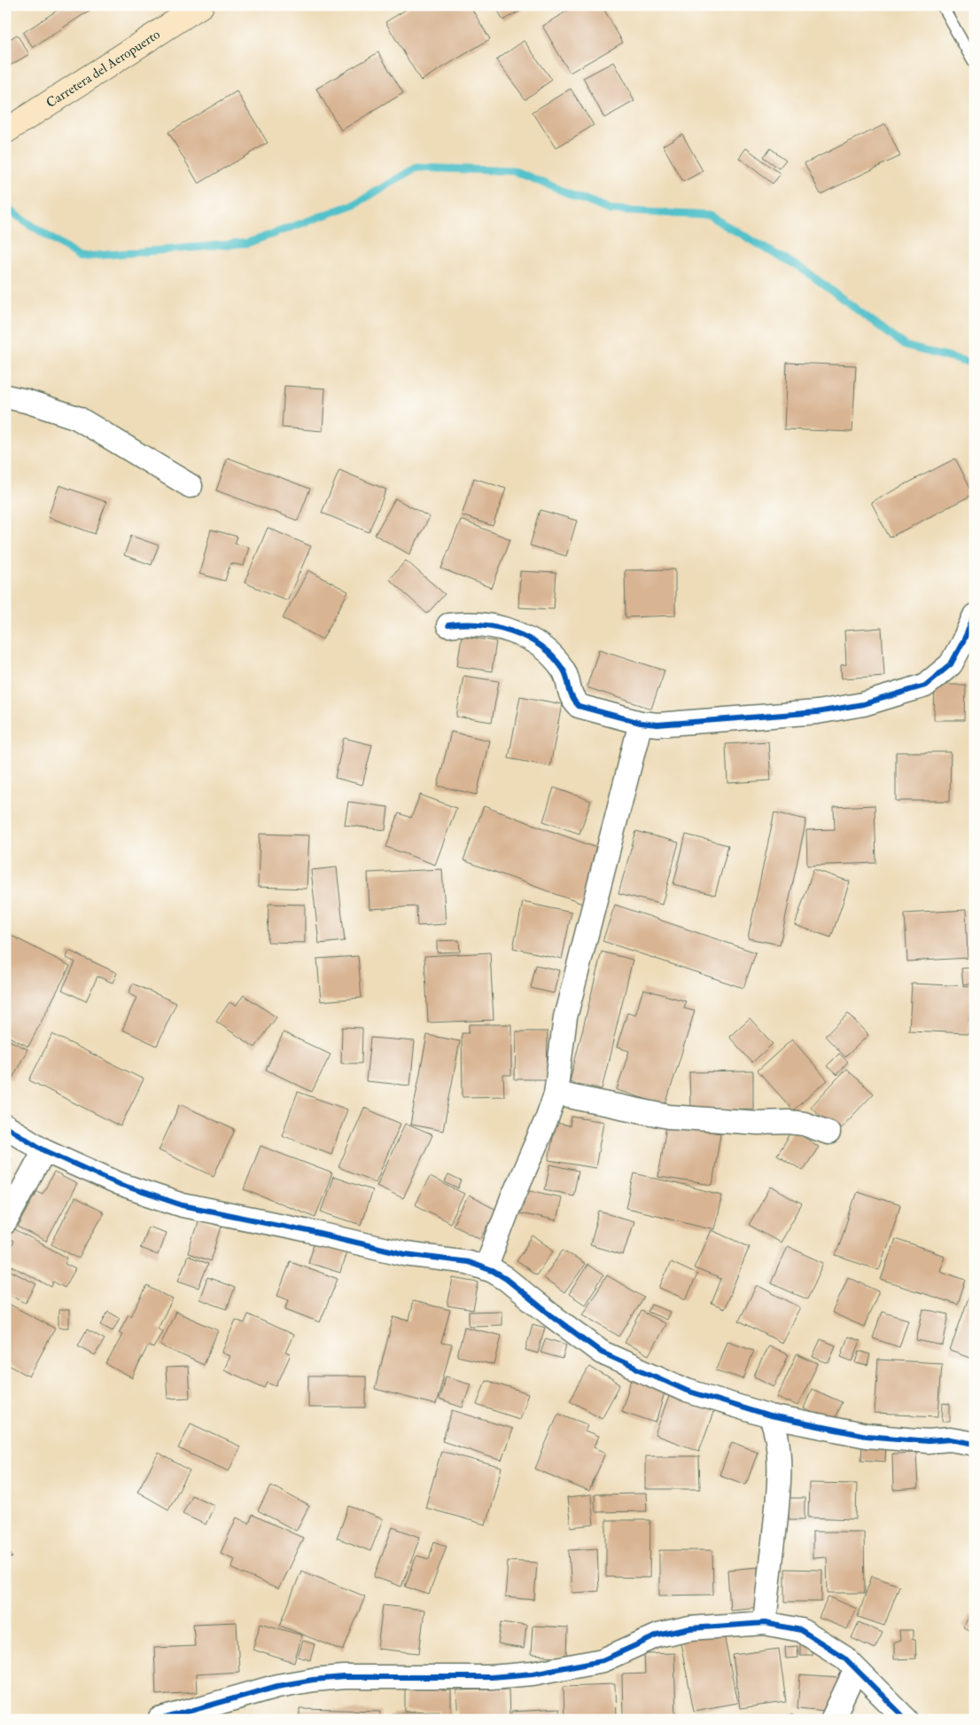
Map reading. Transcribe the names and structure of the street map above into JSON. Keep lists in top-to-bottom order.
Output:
{
  "streets": {
    "main road": ["Carretera del Aeropuerto"]
  }
}
